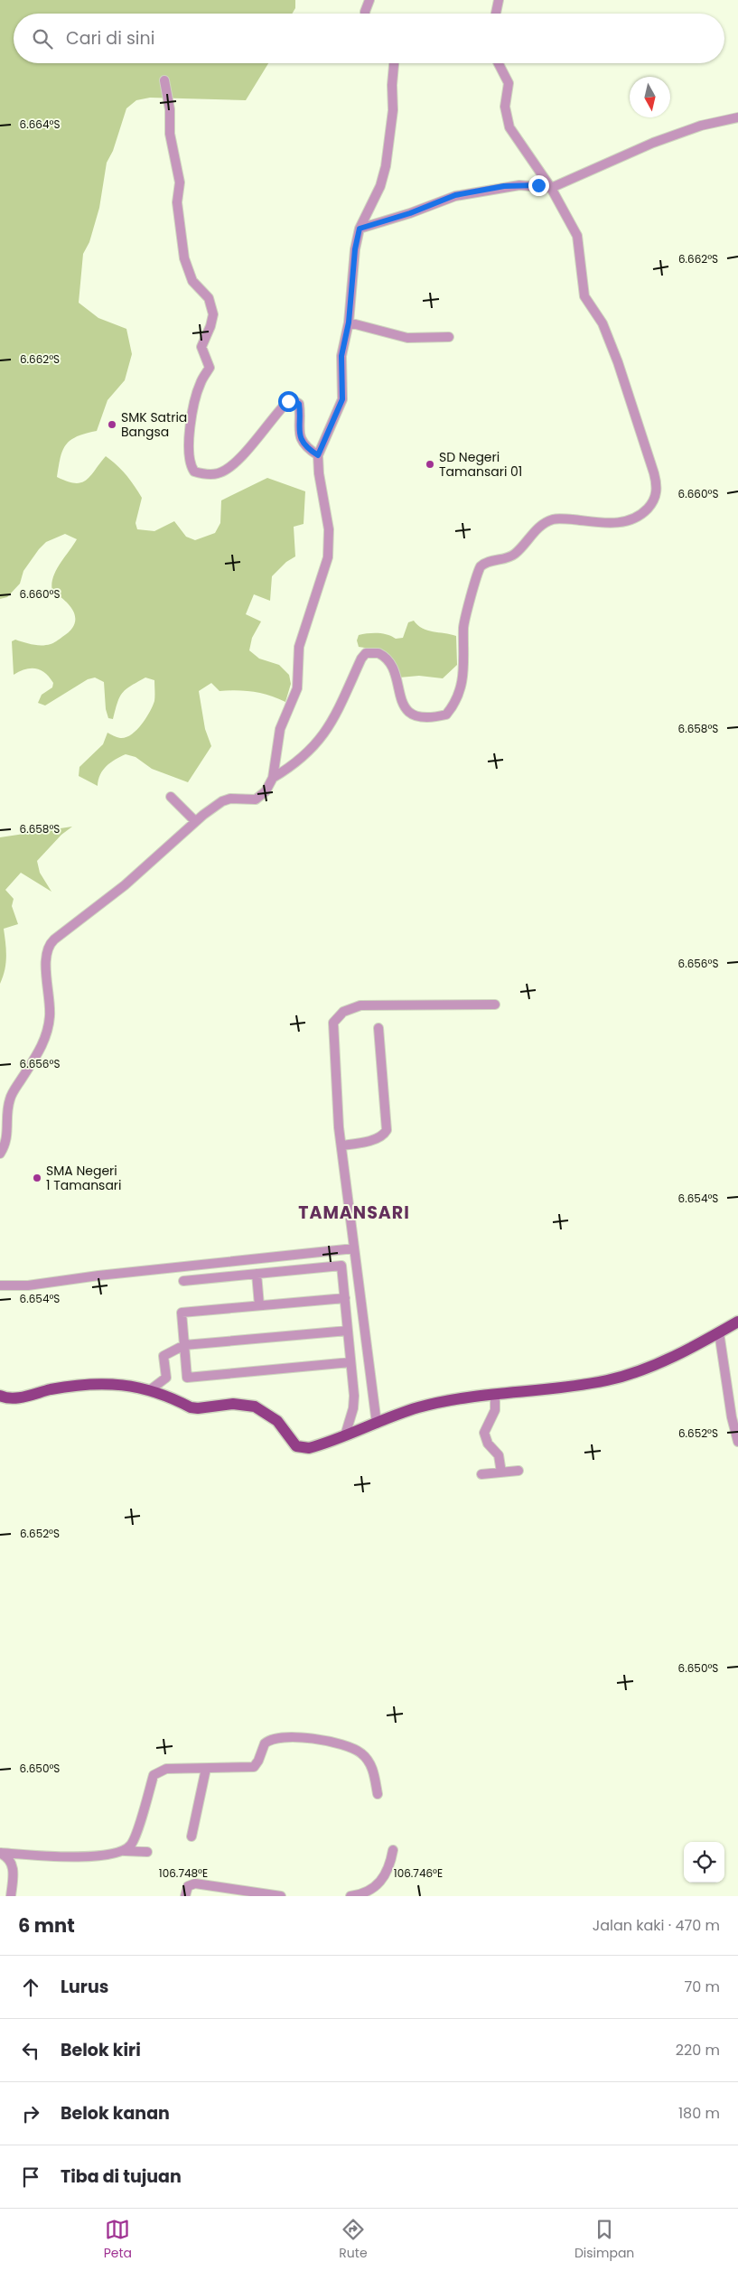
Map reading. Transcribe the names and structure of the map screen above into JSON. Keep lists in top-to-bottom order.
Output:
{
  "districts": ["TAMANSARI"],
  "places": ["SMK Satria Bangsa", "SD Negeri Tamansari 01", "SMA Negeri 1 Tamansari"],
  "north": "bottom",
  "page": {
    "search": "Cari di sini",
    "heading": ["6 mnt", "Jalan kaki · 470 m"],
    "list": [
      ["Lurus", "70 m"],
      ["Belok kiri", "220 m"],
      ["Belok kanan", "180 m"],
      "Tiba di tujuan"
    ],
    "nav": ["Peta", "Rute", "Disimpan"]
  },
  "coordinates": [
    "6.664°S",
    "6.662°S",
    "6.660°S",
    "6.658°S",
    "6.656°S",
    "6.654°S",
    "6.652°S",
    "6.650°S",
    "106.748°E",
    "106.746°E"
  ]
}
